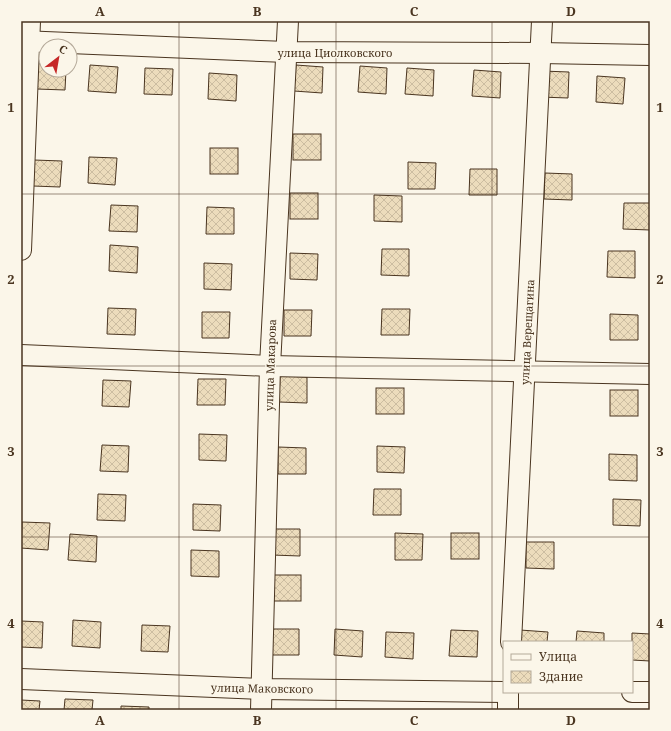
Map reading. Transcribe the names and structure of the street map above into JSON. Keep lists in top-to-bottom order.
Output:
{
  "streets": {
    "street": [
      "улица Циолковского",
      "улица Верещагина",
      "улица Макарова",
      "улица Маковского"
    ]
  },
  "crossings": [
    ["улица Циолковского", "улица Верещагина"],
    ["улица Циолковского", "улица Макарова"],
    ["улица Макарова", "улица Маковского"]
  ],
  "legend": ["Улица", "Здание"],
  "north": "top right",
  "grid": {
    "columns": [
      "A",
      "B",
      "C",
      "D"
    ],
    "rows": [
      "1",
      "2",
      "3",
      "4"
    ]
  }
}
